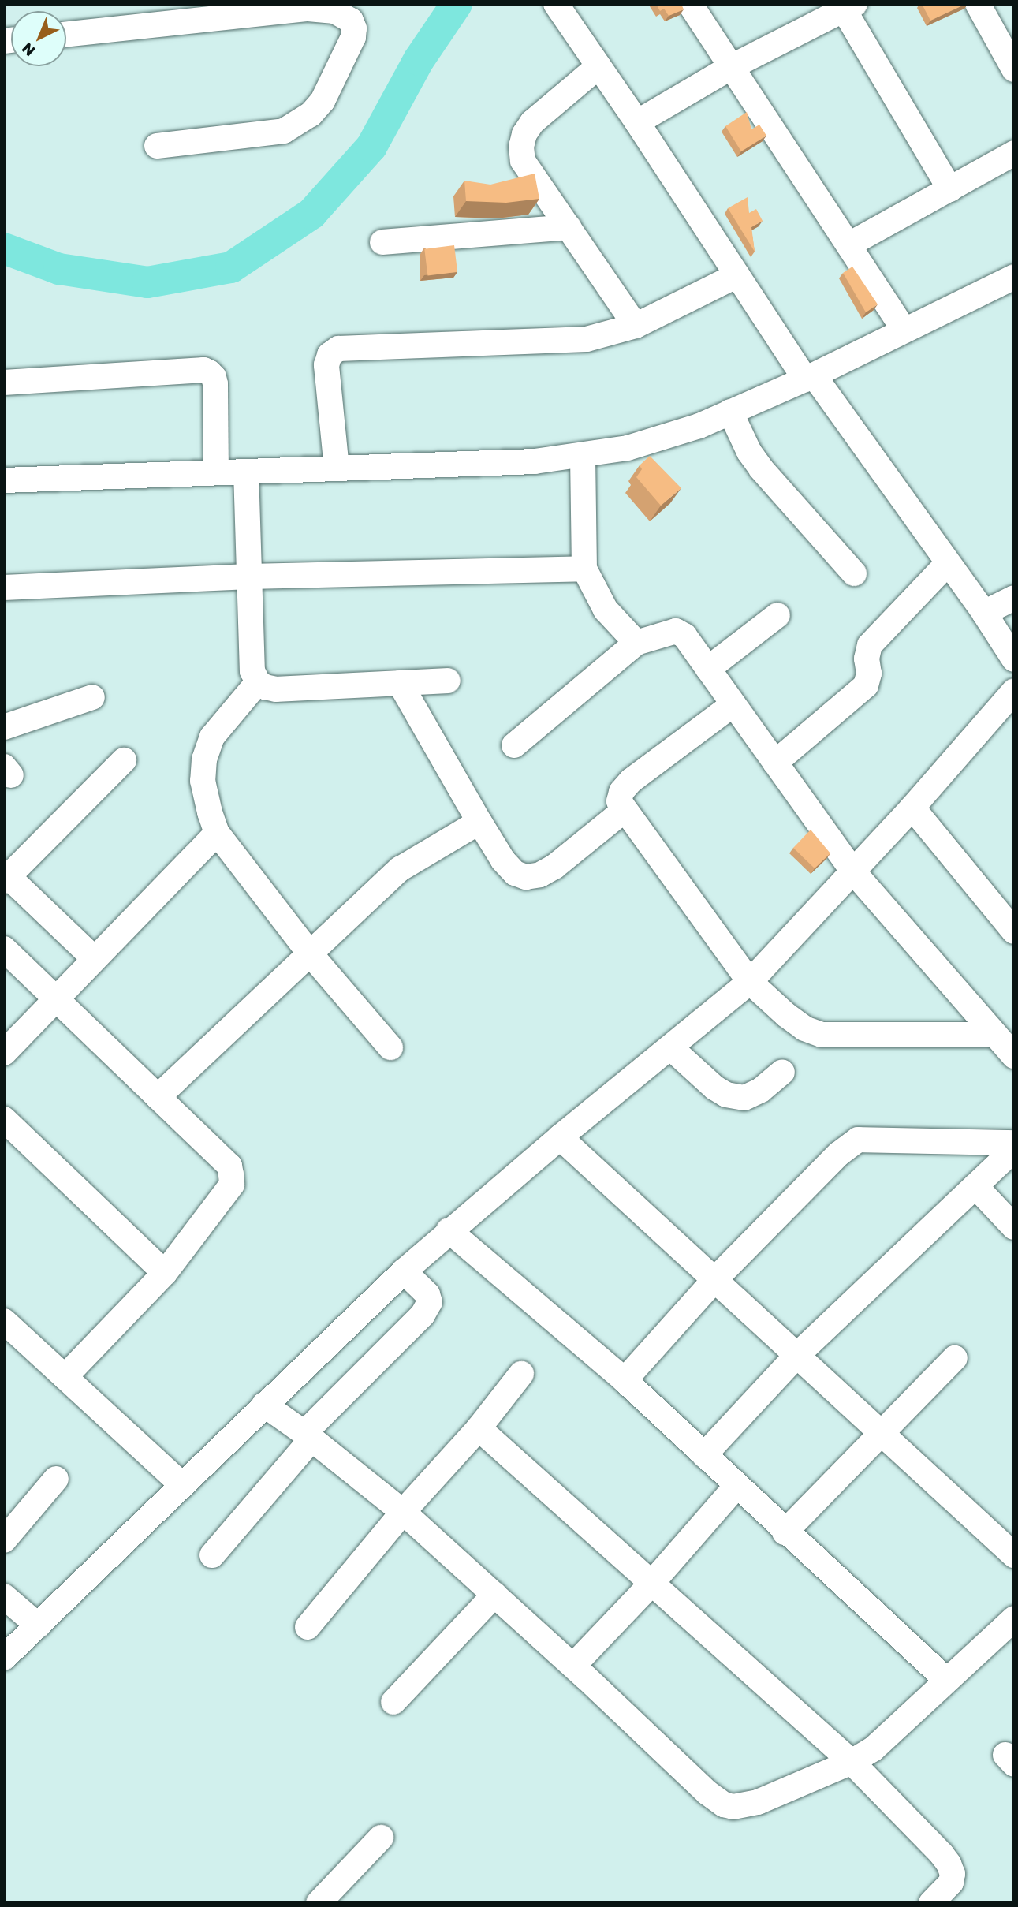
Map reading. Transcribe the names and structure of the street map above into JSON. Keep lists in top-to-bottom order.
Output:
{
  "north": "bottom left"
}
